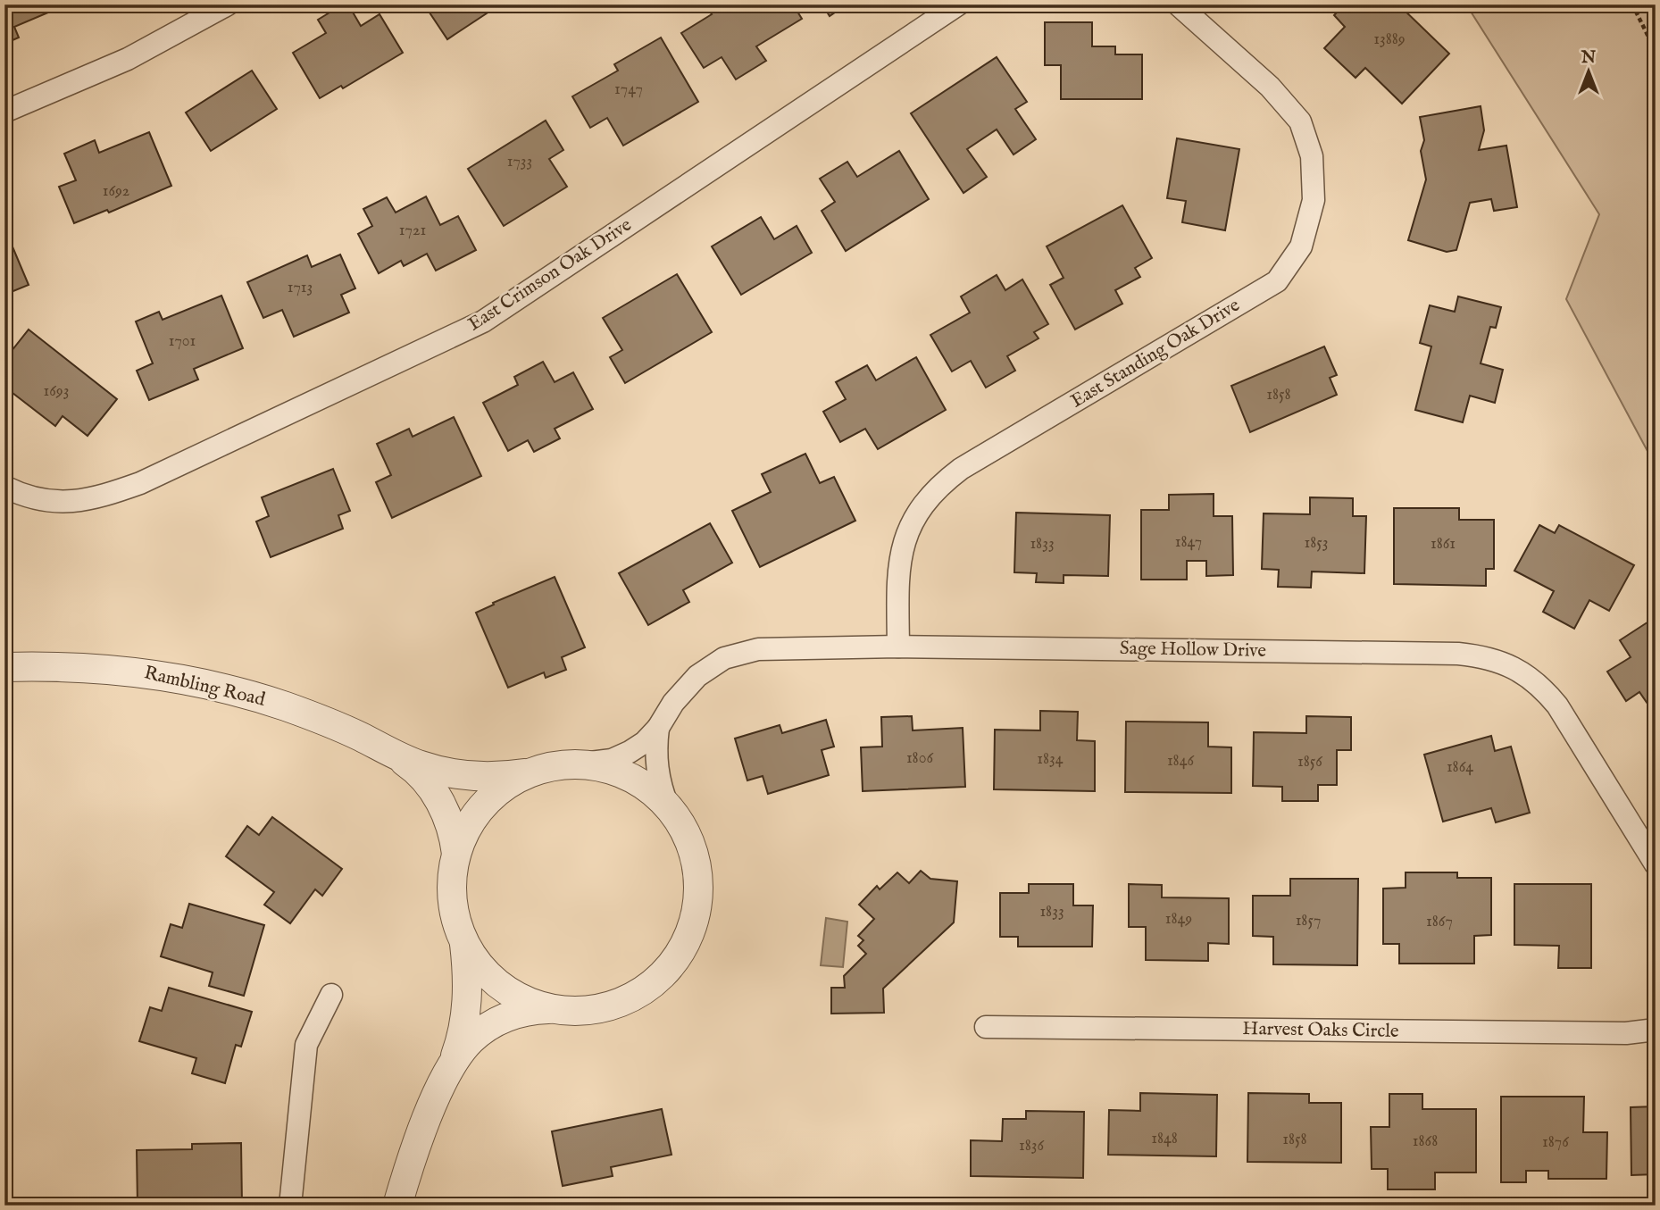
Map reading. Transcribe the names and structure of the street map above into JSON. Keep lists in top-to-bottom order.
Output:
{
  "streets": {
    "street": [
      "East Crimson Oak Drive",
      "East Standing Oak Drive",
      "Sage Hollow Drive",
      "Rambling Road",
      "Harvest Oaks Circle"
    ]
  },
  "crossings": [
    ["East Standing Oak Drive", "Sage Hollow Drive"]
  ],
  "house_numbers": [
    "13889",
    "1747",
    "1733",
    "1692",
    "1721",
    "1713",
    "1701",
    "1693",
    "1858",
    "1847",
    "1853",
    "1833",
    "1861",
    "1806",
    "1834",
    "1846",
    "1856",
    "1864",
    "1833",
    "1849",
    "1857",
    "1867",
    "1848",
    "1858",
    "1868",
    "1876",
    "1836"
  ],
  "north": "top"
}
